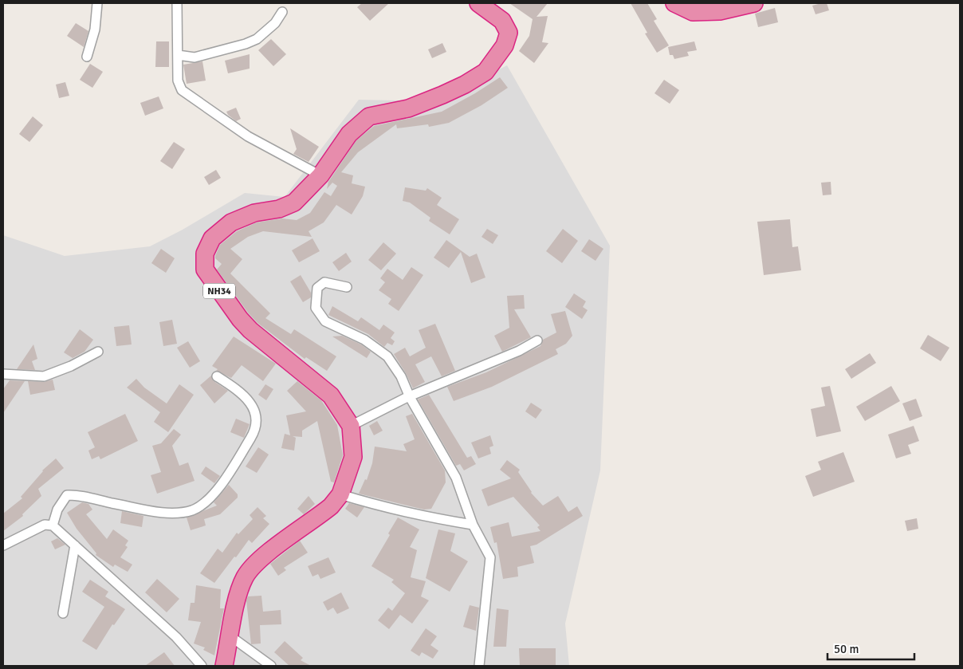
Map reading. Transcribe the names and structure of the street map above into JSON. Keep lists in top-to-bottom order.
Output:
{
  "streets": {
    "highway": ["NH34"]
  },
  "scale_bar": "50 m"
}
